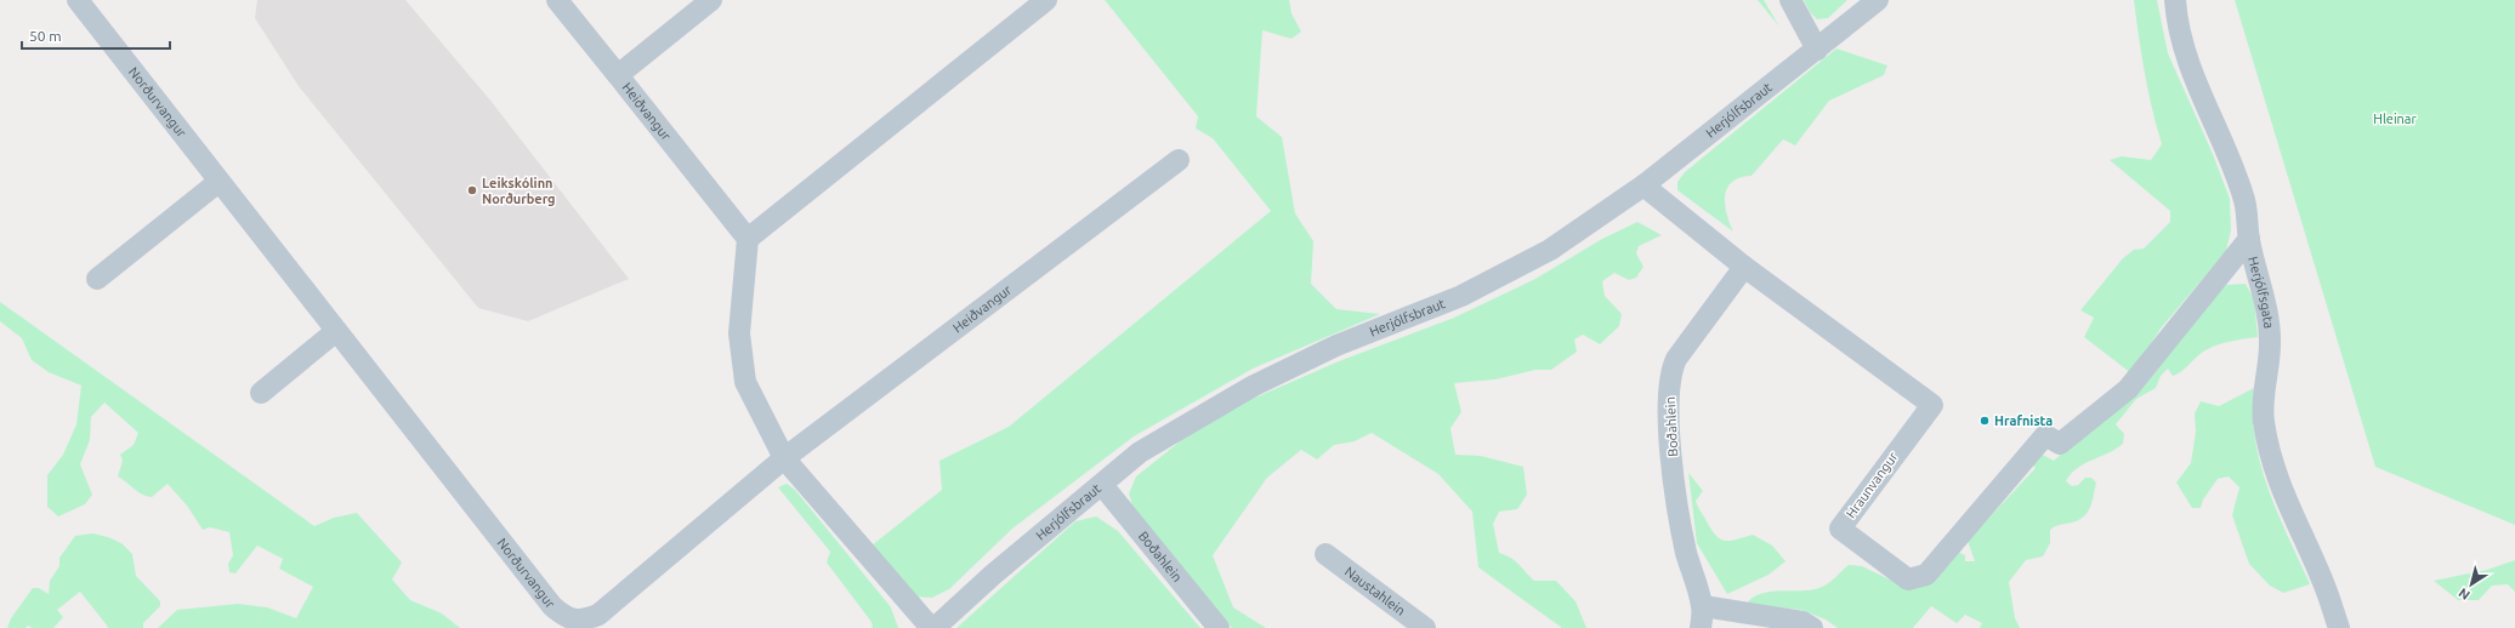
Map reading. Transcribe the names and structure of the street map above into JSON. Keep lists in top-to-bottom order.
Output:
{
  "streets": {
    "street": [
      "Norðurvangur",
      "Herjólfsbraut",
      "Heiðvangur",
      "Herjólfsgata",
      "Boðahlein",
      "Hraunvangur",
      "Naustahlein"
    ]
  },
  "crossings": [
    ["Norðurvangur", "Heiðvangur"],
    ["Herjólfsbraut", "Boðahlein"],
    ["Herjólfsbraut", "Hraunvangur"],
    ["Herjólfsgata", "Hraunvangur"],
    ["Boðahlein", "Hraunvangur"]
  ],
  "parks": ["Hleinar"],
  "places": ["Leikskólinn Norðurberg", "Hrafnista"],
  "scale_bar": "50 m",
  "north": "bottom left"
}
